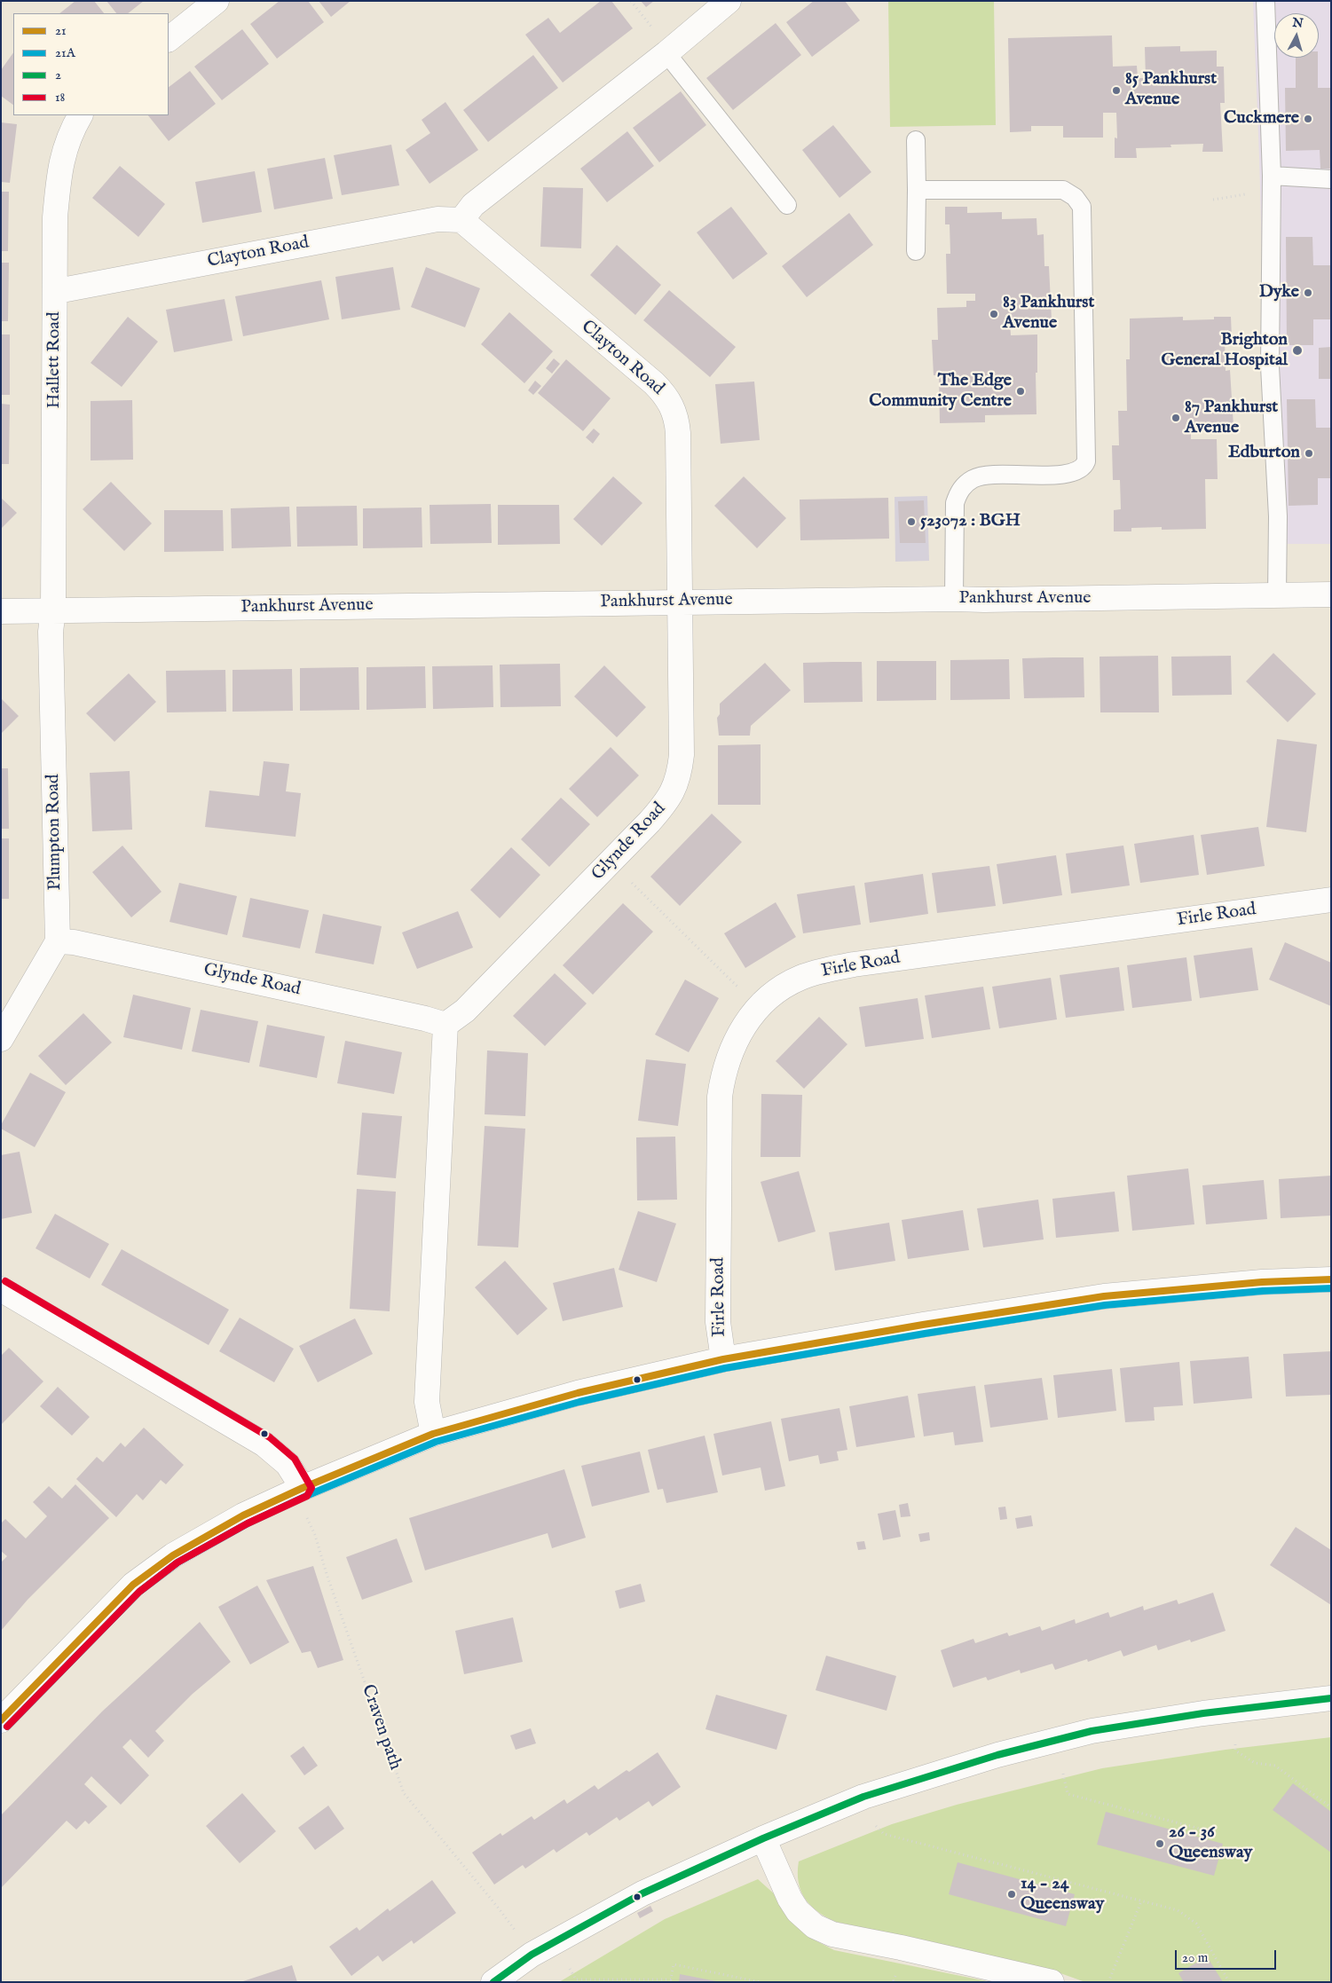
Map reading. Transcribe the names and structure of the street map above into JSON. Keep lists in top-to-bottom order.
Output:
{
  "streets": {
    "street": [
      "Clayton Road",
      "Hallett Road",
      "Pankhurst Avenue",
      "Plumpton Road",
      "Glynde Road",
      "Firle Road"
    ],
    "path": ["Craven path"]
  },
  "crossings": [
    ["Clayton Road", "Hallett Road"],
    ["Clayton Road", "Pankhurst Avenue"],
    ["Clayton Road", "Glynde Road"],
    ["Hallett Road", "Pankhurst Avenue"],
    ["Hallett Road", "Plumpton Road"],
    ["Pankhurst Avenue", "Plumpton Road"],
    ["Pankhurst Avenue", "Glynde Road"],
    ["Plumpton Road", "Glynde Road"]
  ],
  "places": [
    "85 Pankhurst Avenue",
    "Cuckmere",
    "Dyke",
    "83 Pankhurst Avenue",
    "Brighton General Hospital",
    "The Edge Community Centre",
    "87 Pankhurst Avenue",
    "Edburton",
    "523072 : BGH",
    "26 - 36 Queensway",
    "14 - 24 Queensway"
  ],
  "lines": [
    "transit line 21",
    "transit line 18",
    "transit line 21A",
    "transit line 2"
  ],
  "legend": [
    "21",
    "21A",
    "2",
    "18"
  ],
  "scale_bar": "20 m",
  "north": "top"
}
